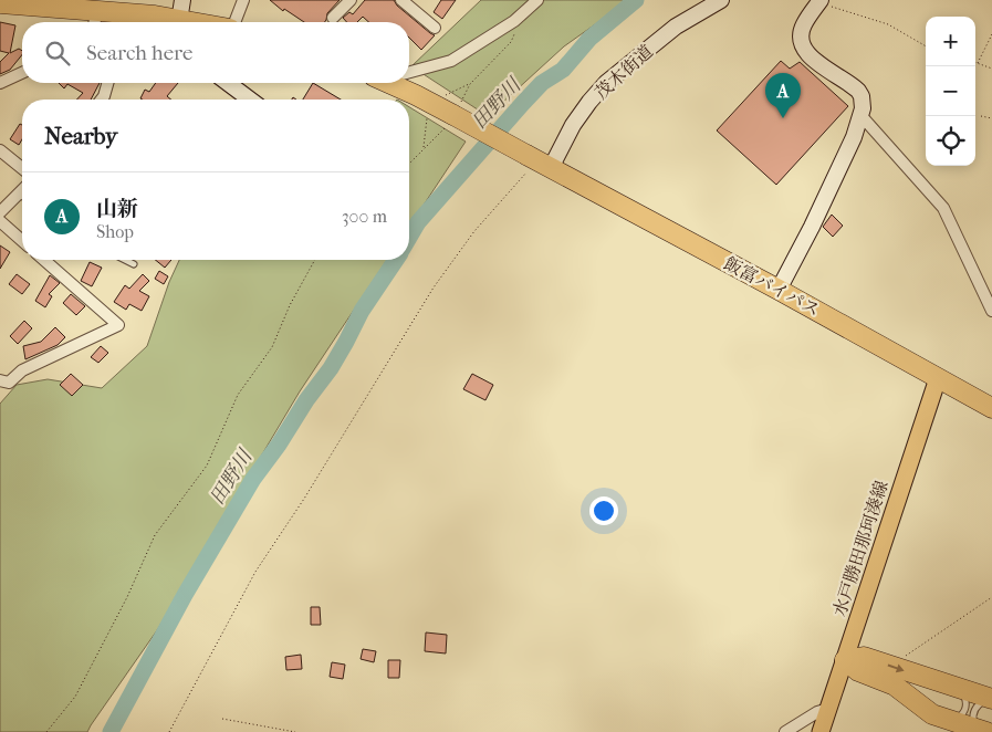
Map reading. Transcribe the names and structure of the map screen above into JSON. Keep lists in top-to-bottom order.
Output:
{
  "streets": {
    "highway": ["飯富バイパス"],
    "main road": ["水戸勝田那珂湊線"],
    "street": ["茂木街道"]
  },
  "crossings": [
    ["茂木街道", "飯富バイパス"],
    ["飯富バイパス", "水戸勝田那珂湊線"]
  ],
  "water": ["田野川"],
  "page": {
    "map_buttons": ["+", "−"],
    "search": "Search here",
    "pins": "A",
    "heading": "Nearby",
    "list": [
      {
        "mark": "A",
        "name": "山新",
        "note": "Shop",
        "value": "300 m"
      }
    ]
  }
}
